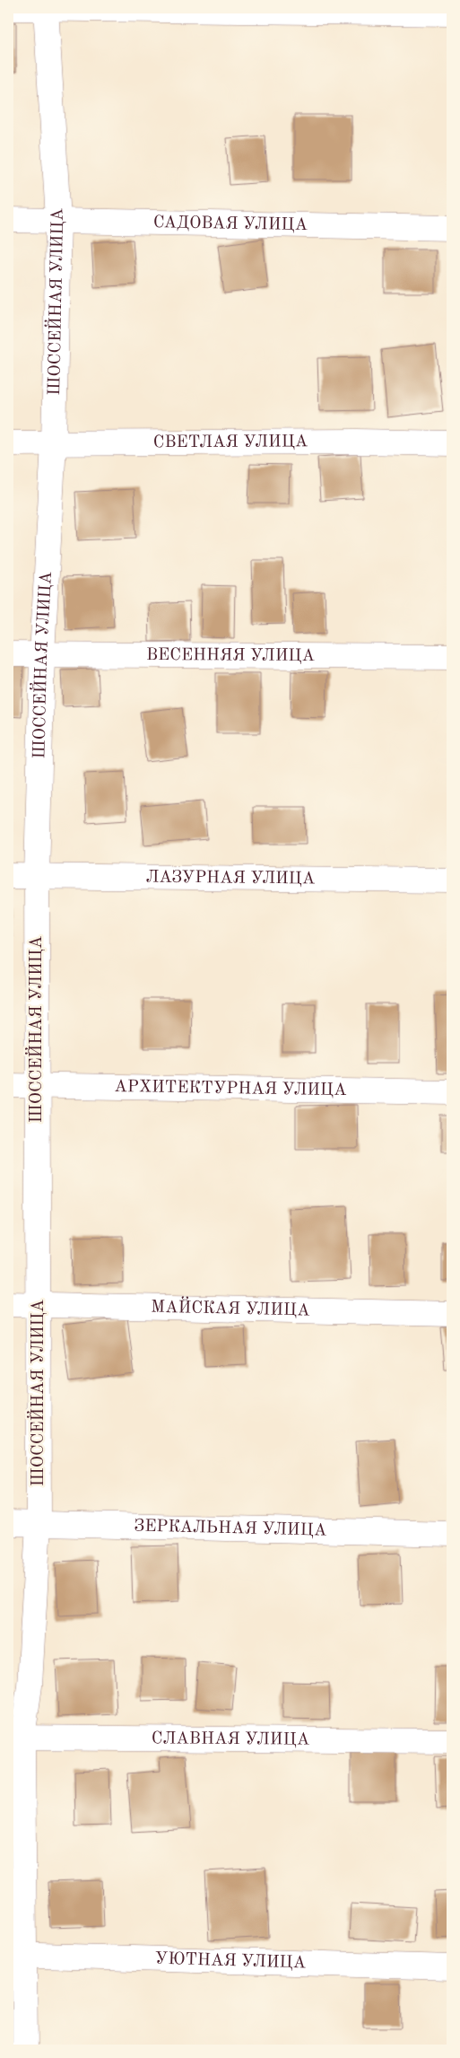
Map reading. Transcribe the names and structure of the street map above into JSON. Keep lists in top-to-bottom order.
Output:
{
  "streets": {
    "street": [
      "САДОВАЯ УЛИЦА",
      "ШОССЕЙНАЯ УЛИЦА",
      "СВЕТЛАЯ УЛИЦА",
      "ВЕСЕННЯЯ УЛИЦА",
      "ЛАЗУРНАЯ УЛИЦА",
      "АРХИТЕКТУРНАЯ УЛИЦА",
      "МАЙСКАЯ УЛИЦА",
      "ЗЕРКАЛЬНАЯ УЛИЦА",
      "СЛАВНАЯ УЛИЦА",
      "УЮТНАЯ УЛИЦА"
    ]
  },
  "crossings": [
    ["САДОВАЯ УЛИЦА", "ШОССЕЙНАЯ УЛИЦА"],
    ["ШОССЕЙНАЯ УЛИЦА", "СВЕТЛАЯ УЛИЦА"],
    ["ШОССЕЙНАЯ УЛИЦА", "ВЕСЕННЯЯ УЛИЦА"],
    ["ШОССЕЙНАЯ УЛИЦА", "ЛАЗУРНАЯ УЛИЦА"],
    ["ШОССЕЙНАЯ УЛИЦА", "АРХИТЕКТУРНАЯ УЛИЦА"],
    ["ШОССЕЙНАЯ УЛИЦА", "МАЙСКАЯ УЛИЦА"],
    ["ШОССЕЙНАЯ УЛИЦА", "ЗЕРКАЛЬНАЯ УЛИЦА"],
    ["ШОССЕЙНАЯ УЛИЦА", "СЛАВНАЯ УЛИЦА"],
    ["ШОССЕЙНАЯ УЛИЦА", "УЮТНАЯ УЛИЦА"]
  ]
}
